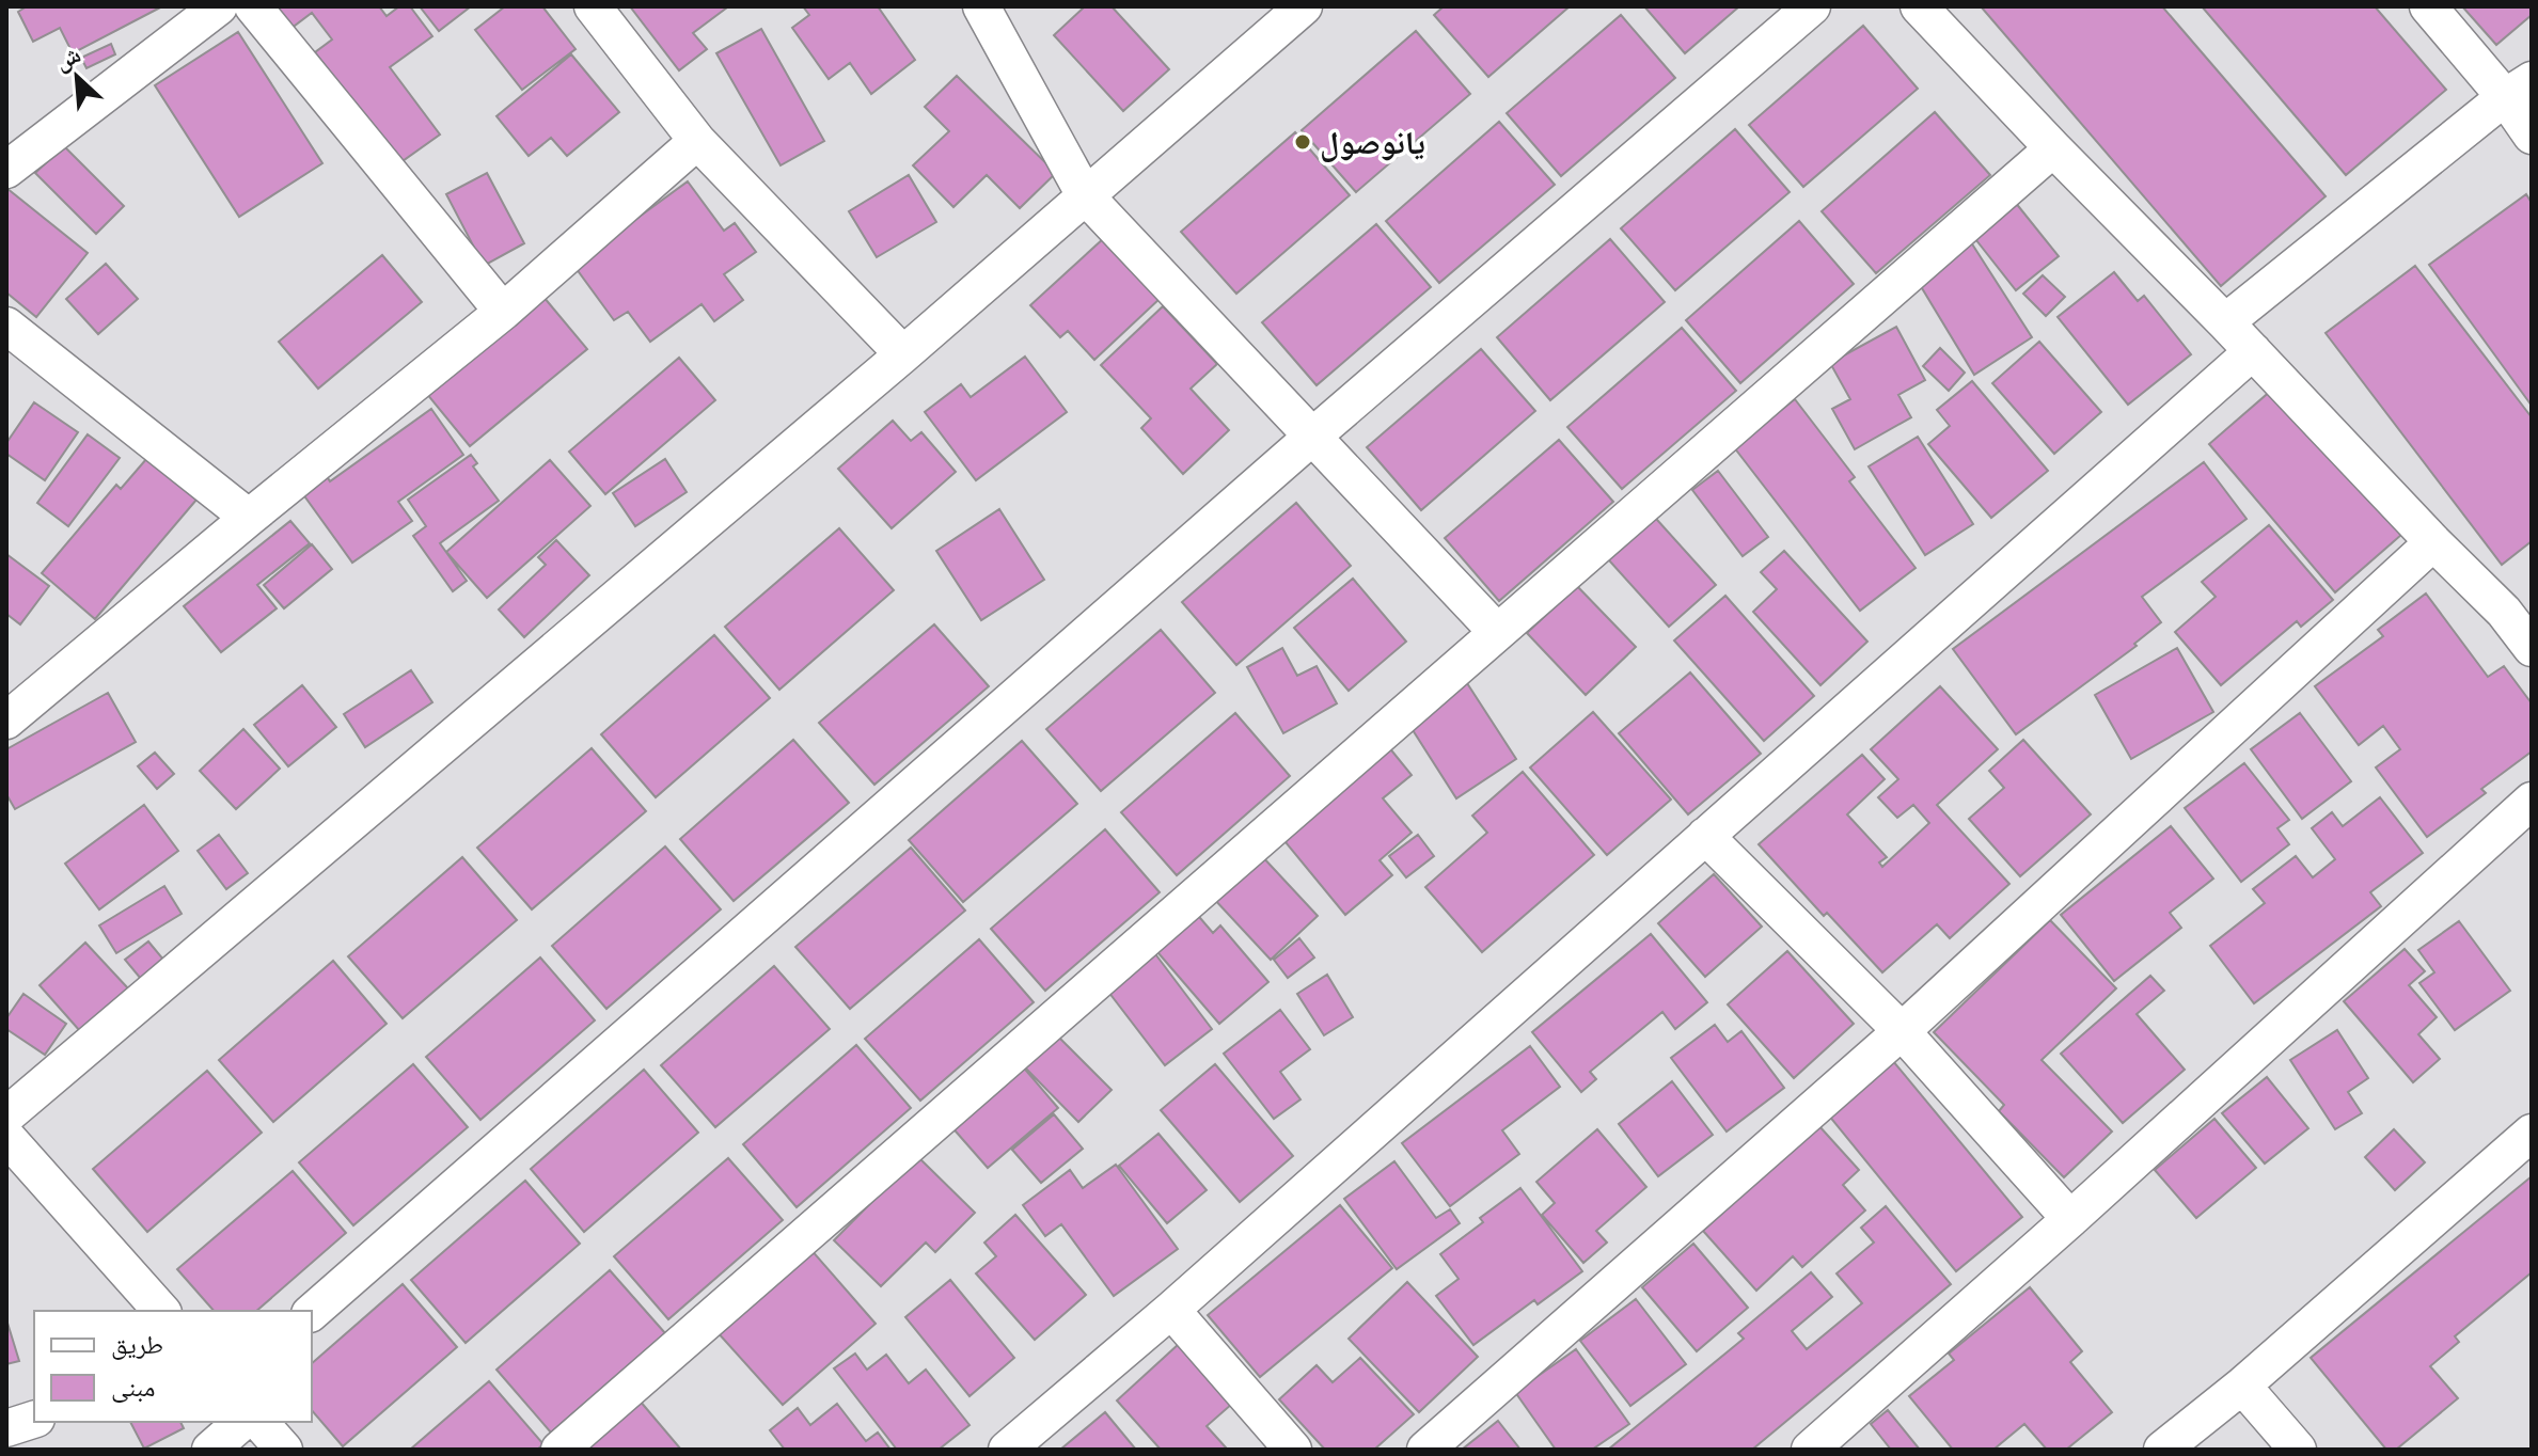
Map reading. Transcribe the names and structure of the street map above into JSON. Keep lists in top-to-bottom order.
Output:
{
  "places": ["يانوصول"],
  "legend": ["طريق", "مبنى"],
  "north": "top left"
}
